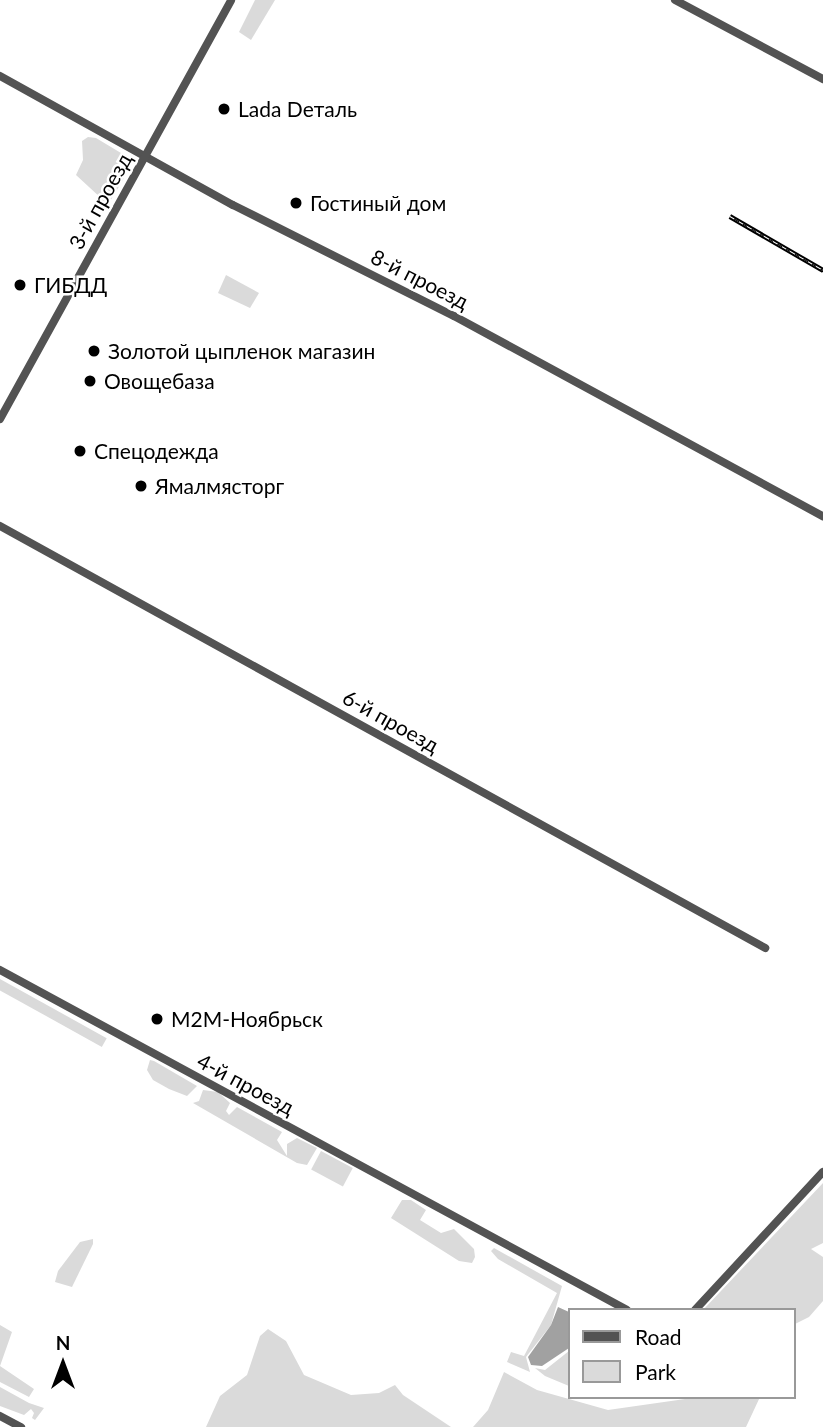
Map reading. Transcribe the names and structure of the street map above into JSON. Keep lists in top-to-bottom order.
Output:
{
  "streets": {
    "street": [
      "3-й проезд",
      "8-й проезд",
      "6-й проезд",
      "4-й проезд"
    ]
  },
  "crossings": [
    ["3-й проезд", "8-й проезд"]
  ],
  "places": [
    "Lada Dеталь",
    "Гостиный дом",
    "ГИБДД",
    "Золотой цыпленок магазин",
    "Овощебаза",
    "Спецодежда",
    "Ямалмясторг",
    "М2М-Ноябрьск"
  ],
  "legend": ["Road", "Park"],
  "north": "top"
}
